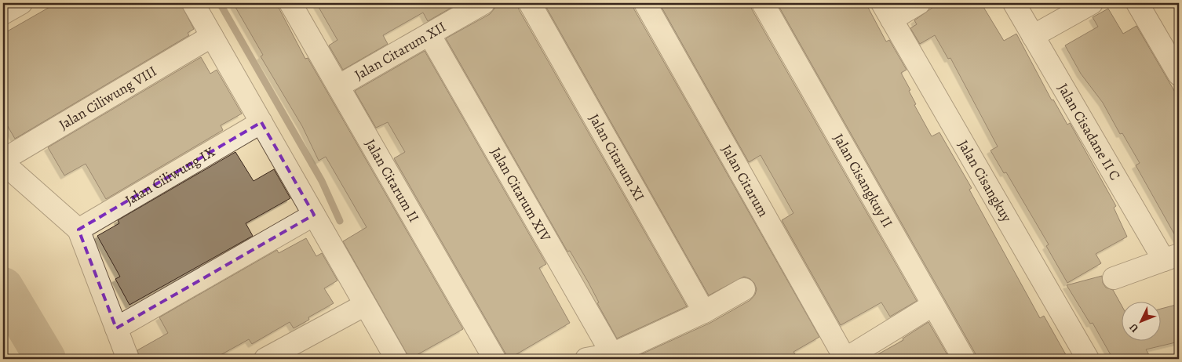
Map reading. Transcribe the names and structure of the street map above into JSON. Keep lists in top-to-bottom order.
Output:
{
  "streets": {
    "street": [
      "Jalan Citarum XII",
      "Jalan Ciliwung VIII",
      "Jalan Cisadane II C",
      "Jalan Citarum XI",
      "Jalan Ciliwung IX",
      "Jalan Citarum II",
      "Jalan Citarum",
      "Jalan Cisangkuy II",
      "Jalan Cisangkuy",
      "Jalan Citarum XIV"
    ]
  },
  "crossings": [
    ["Jalan Citarum XII", "Jalan Citarum II"],
    ["Jalan Citarum XII", "Jalan Citarum XIV"]
  ],
  "north": "bottom left"
}
